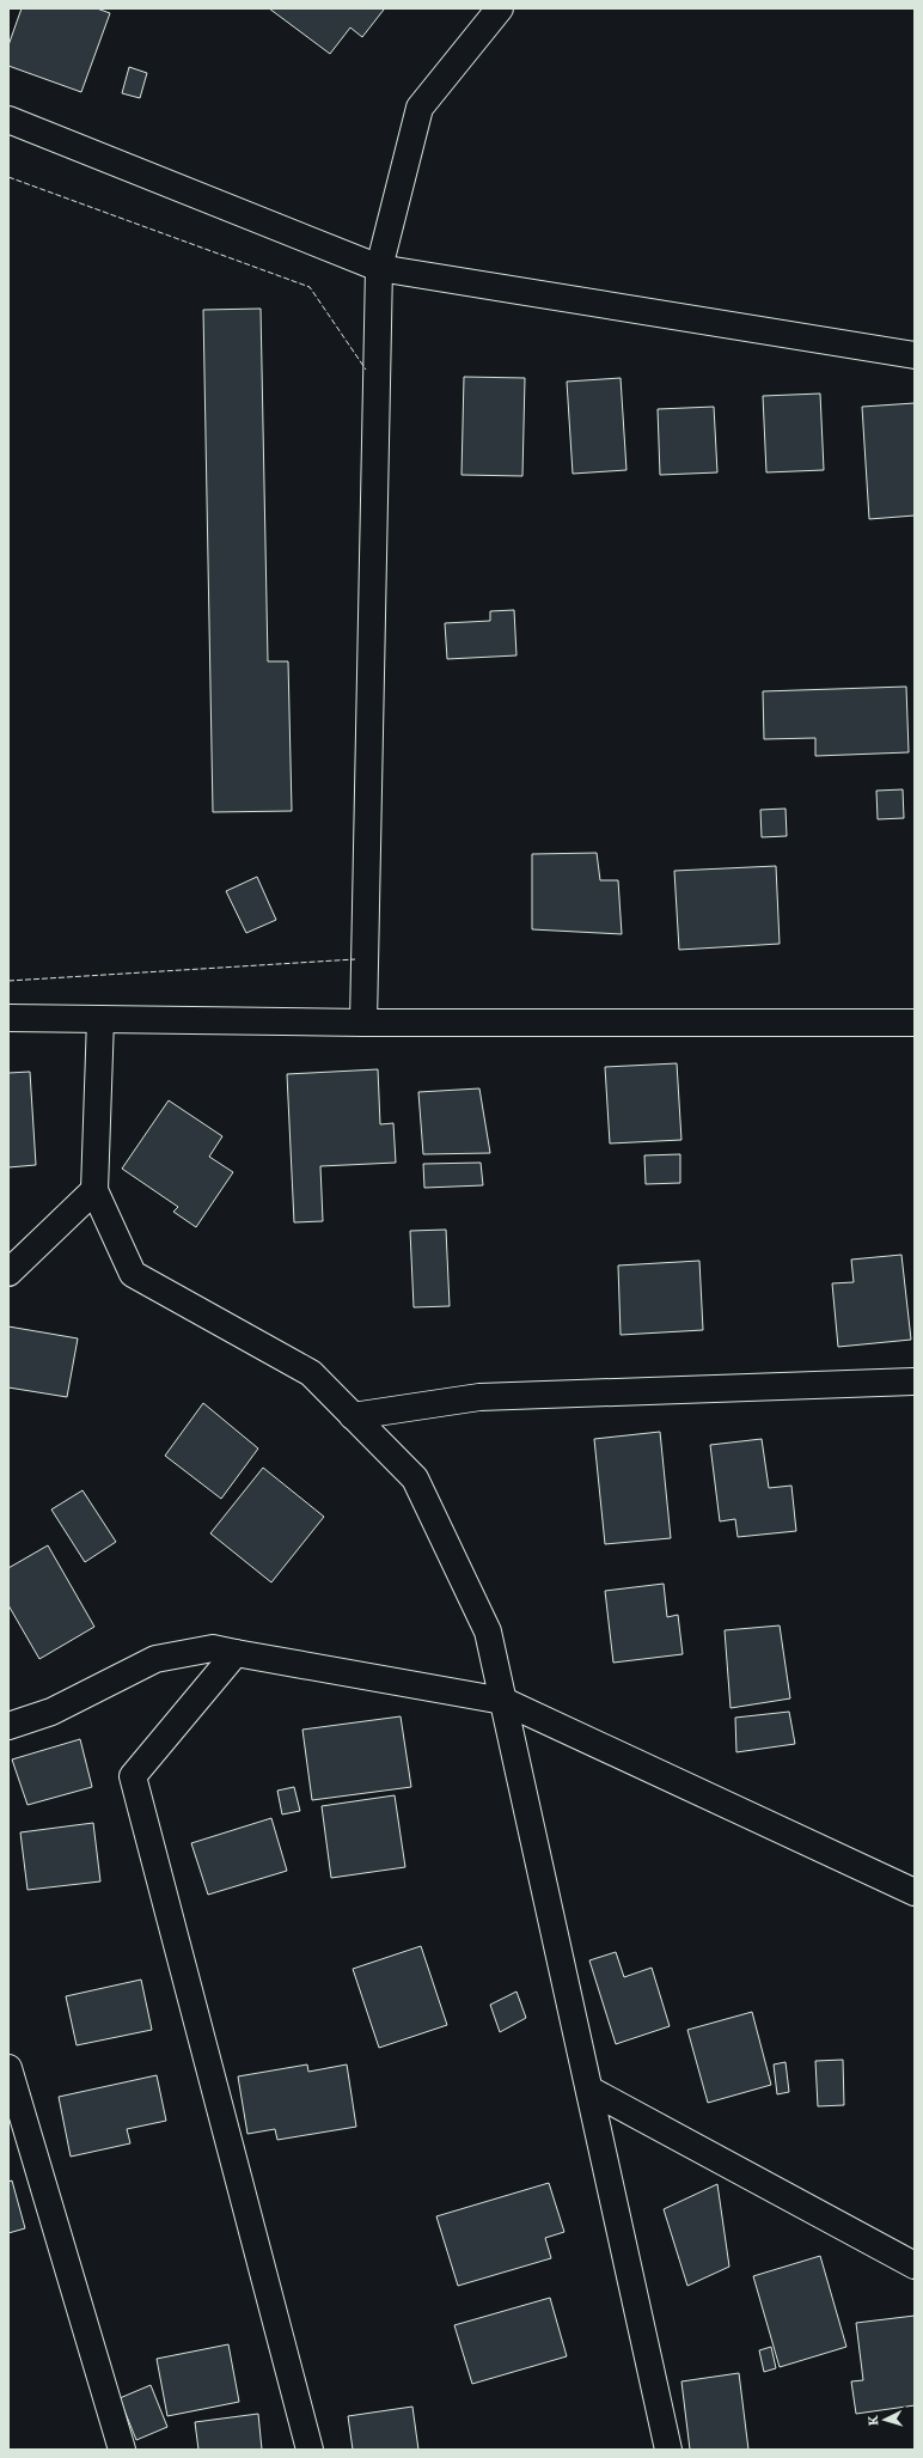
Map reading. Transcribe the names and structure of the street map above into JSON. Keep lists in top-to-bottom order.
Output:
{
  "north": "left"
}
